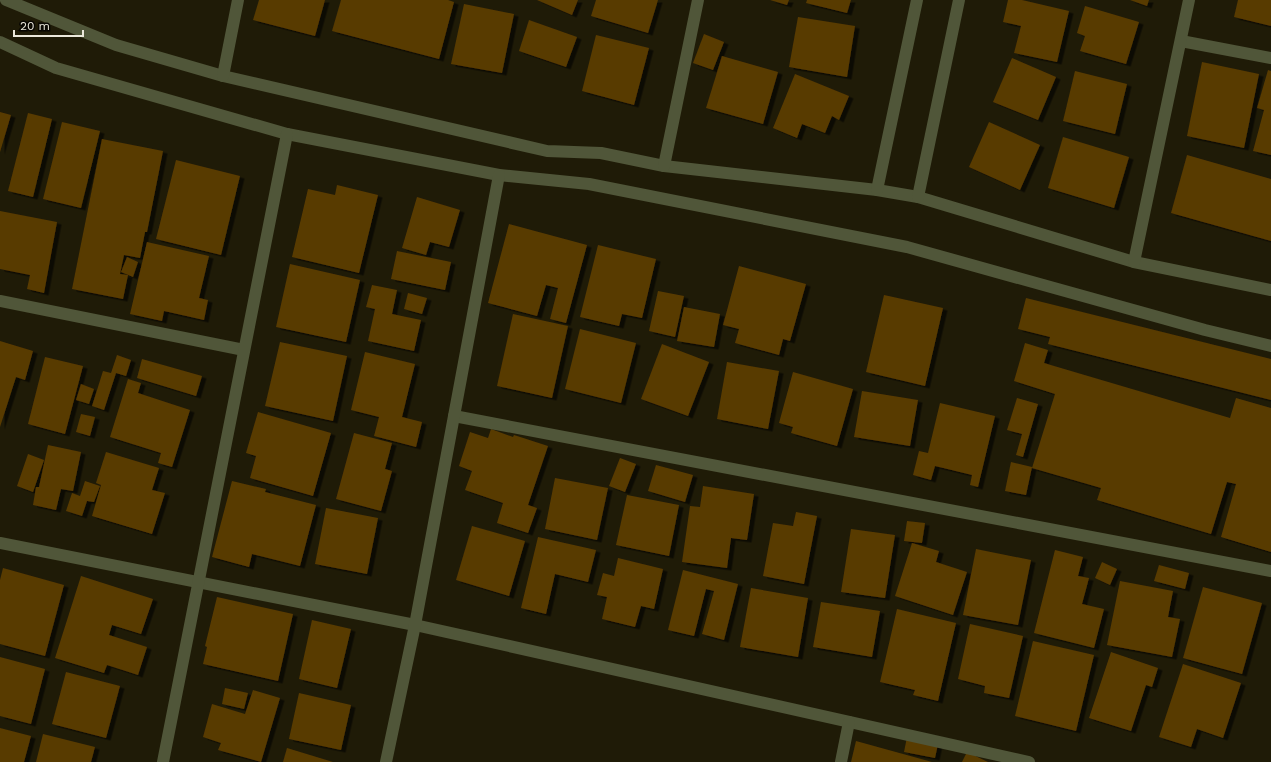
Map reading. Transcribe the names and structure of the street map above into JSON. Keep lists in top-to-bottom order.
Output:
{
  "scale_bar": "20 m"
}
